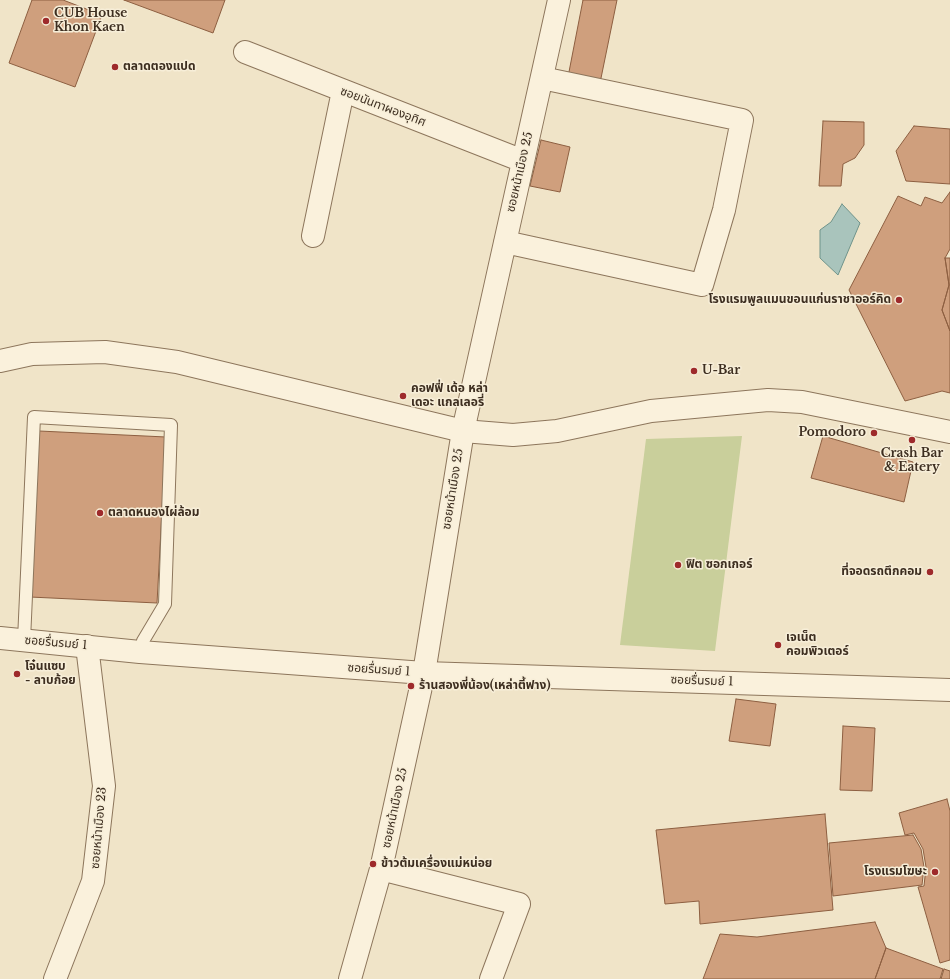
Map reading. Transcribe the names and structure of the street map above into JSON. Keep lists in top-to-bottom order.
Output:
{
  "streets": {
    "street": [
      "ซอยนันทาผองอุทิศ",
      "ซอยหน้าเมือง 25",
      "ซอยรื่นรมย์ 1",
      "ซอยหน้าเมือง 23"
    ]
  },
  "crossings": [
    ["ซอยนันทาผองอุทิศ", "ซอยหน้าเมือง 25"],
    ["ซอยหน้าเมือง 25", "ซอยรื่นรมย์ 1"],
    ["ซอยรื่นรมย์ 1", "ซอยหน้าเมือง 23"]
  ],
  "places": [
    "CUB House Khon Kaen",
    "ตลาดตองแปด",
    "โรงแรมพูลแมนขอนแก่นราชาออร์คิด",
    "U-Bar",
    "คอฟฟี่ เด้อ หล่า เดอะ แกลเลอรี่",
    "Pomodoro",
    "Crash Bar & Eatery",
    "ตลาดหนองไผ่ล้อม",
    "ฟิต ซอกเกอร์",
    "ที่จอดรถตึกคอม",
    "เจเน็ต คอมพิวเตอร์",
    "โจ๋นแซบ - ลาบก้อย",
    "ร้านสองพี่น้อง(เหล่าตี้ฟาง)",
    "ข้าวต้มเครื่องแม่หน่อย",
    "โรงแรมโฆษะ"
  ]
}
